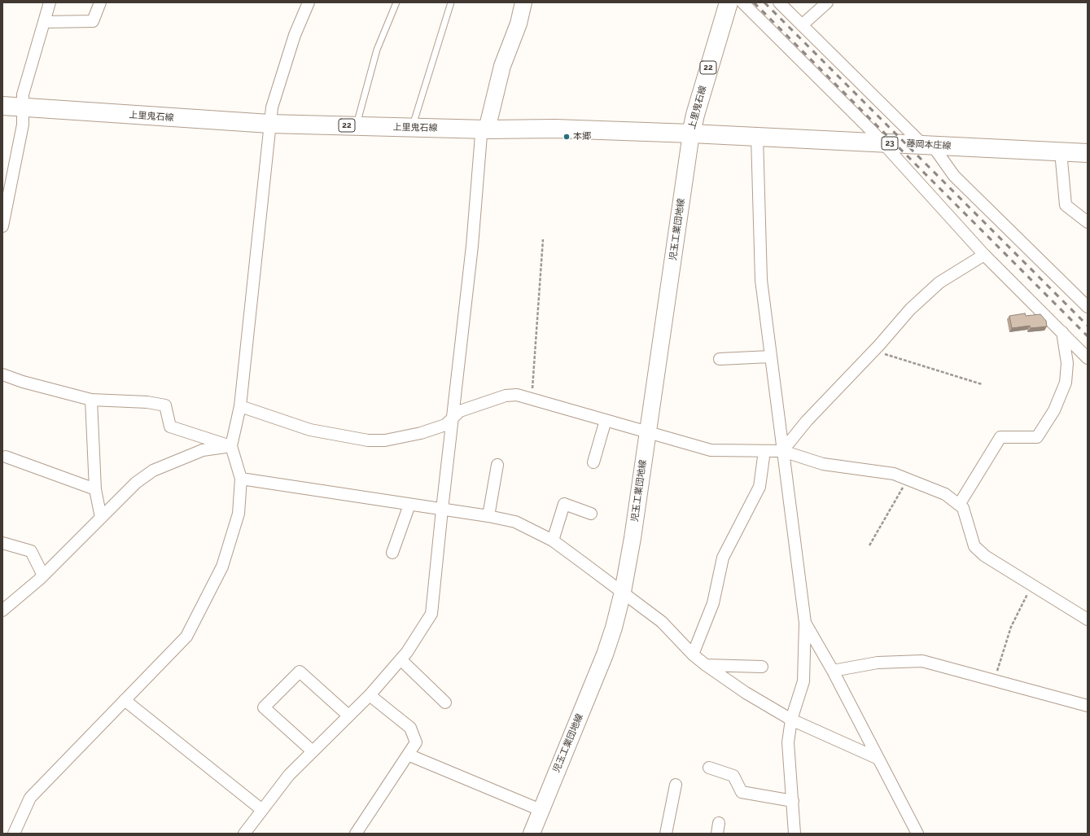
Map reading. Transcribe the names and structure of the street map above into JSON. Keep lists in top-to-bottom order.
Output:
{
  "streets": {
    "main road": [
      "22",
      "上里鬼石線",
      "23",
      "藤岡本庄線"
    ],
    "street": ["児玉工業団地線"]
  },
  "crossings": [
    ["上里鬼石線", "藤岡本庄線"],
    ["上里鬼石線", "児玉工業団地線"],
    ["藤岡本庄線", "児玉工業団地線"]
  ],
  "places": ["本郷"]
}
